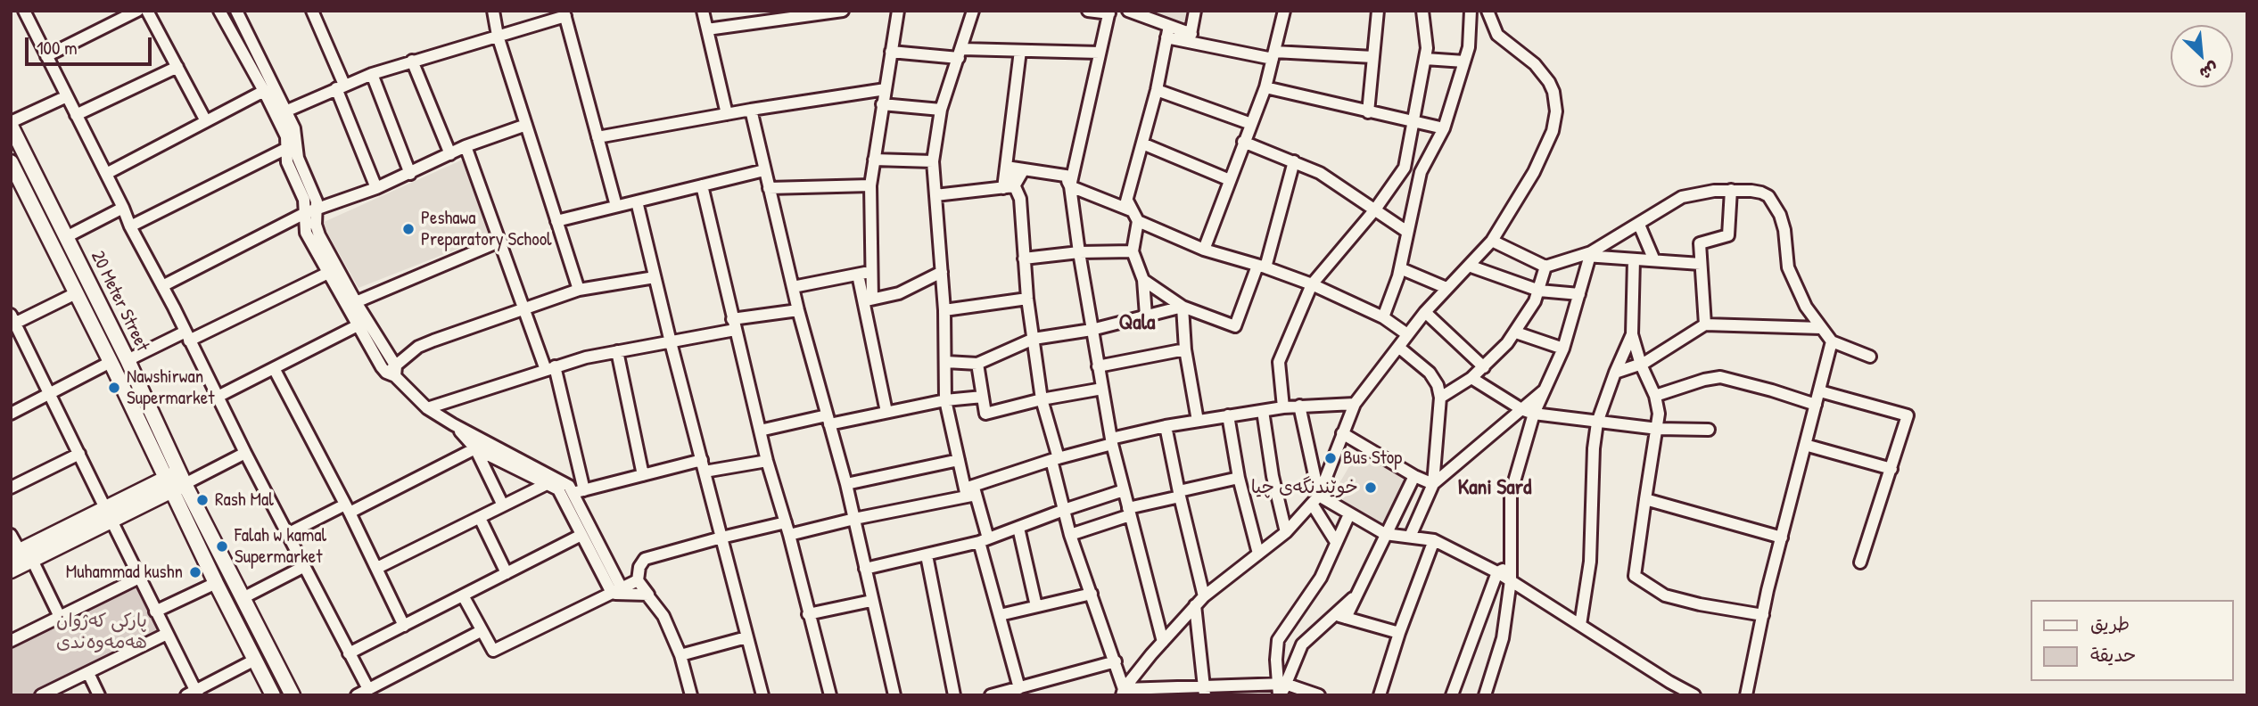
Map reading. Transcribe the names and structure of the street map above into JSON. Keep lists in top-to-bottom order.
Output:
{
  "streets": {
    "main road": ["20 Meter Street"]
  },
  "districts": ["Qala", "Kani Sard"],
  "parks": ["پارکی کەژوان هەمەوەندی"],
  "places": [
    "Peshawa Preparatory School",
    "Nawshirwan Supermarket",
    "Bus Stop",
    "خوێندنگەی چیا",
    "Rash Mal",
    "Falah w kamal Supermarket",
    "Muhammad kushn"
  ],
  "legend": ["طريق", "حديقة"],
  "scale_bar": "100 m",
  "north": "bottom right"
}
